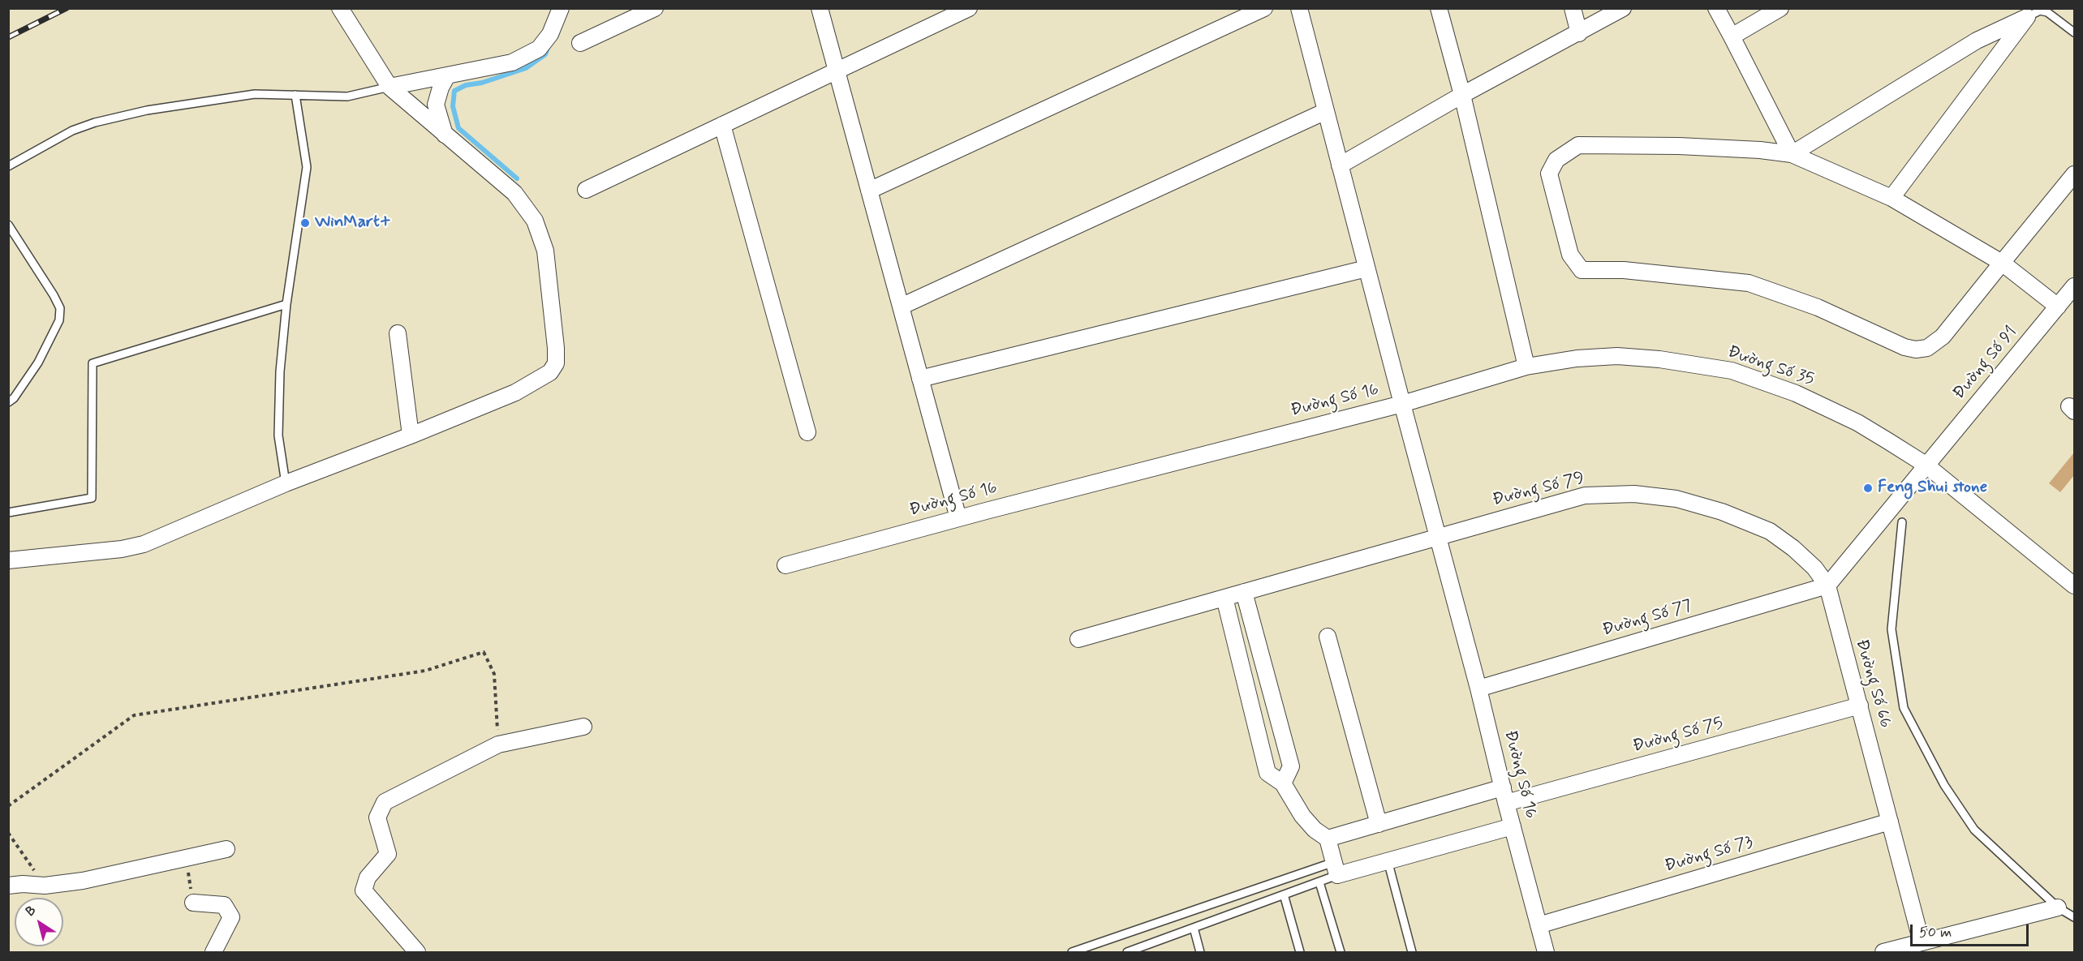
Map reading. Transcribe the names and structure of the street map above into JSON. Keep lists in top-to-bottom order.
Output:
{
  "streets": {
    "street": [
      "Đường Số 91",
      "Đường Số 35",
      "Đường Số 16",
      "Đường Số 79",
      "Đường Số 77",
      "Đường Số 66",
      "Đường Số 75",
      "Đường Số 73"
    ]
  },
  "crossings": [
    ["Đường Số 91", "Đường Số 35"],
    ["Đường Số 35", "Đường Số 16"],
    ["Đường Số 16", "Đường Số 79"],
    ["Đường Số 16", "Đường Số 77"],
    ["Đường Số 16", "Đường Số 75"],
    ["Đường Số 16", "Đường Số 73"],
    ["Đường Số 79", "Đường Số 77"],
    ["Đường Số 79", "Đường Số 66"],
    ["Đường Số 77", "Đường Số 66"],
    ["Đường Số 66", "Đường Số 75"],
    ["Đường Số 66", "Đường Số 73"]
  ],
  "places": ["WinMart+", "Feng Shui stone"],
  "scale_bar": "50 m",
  "north": "top left"
}
